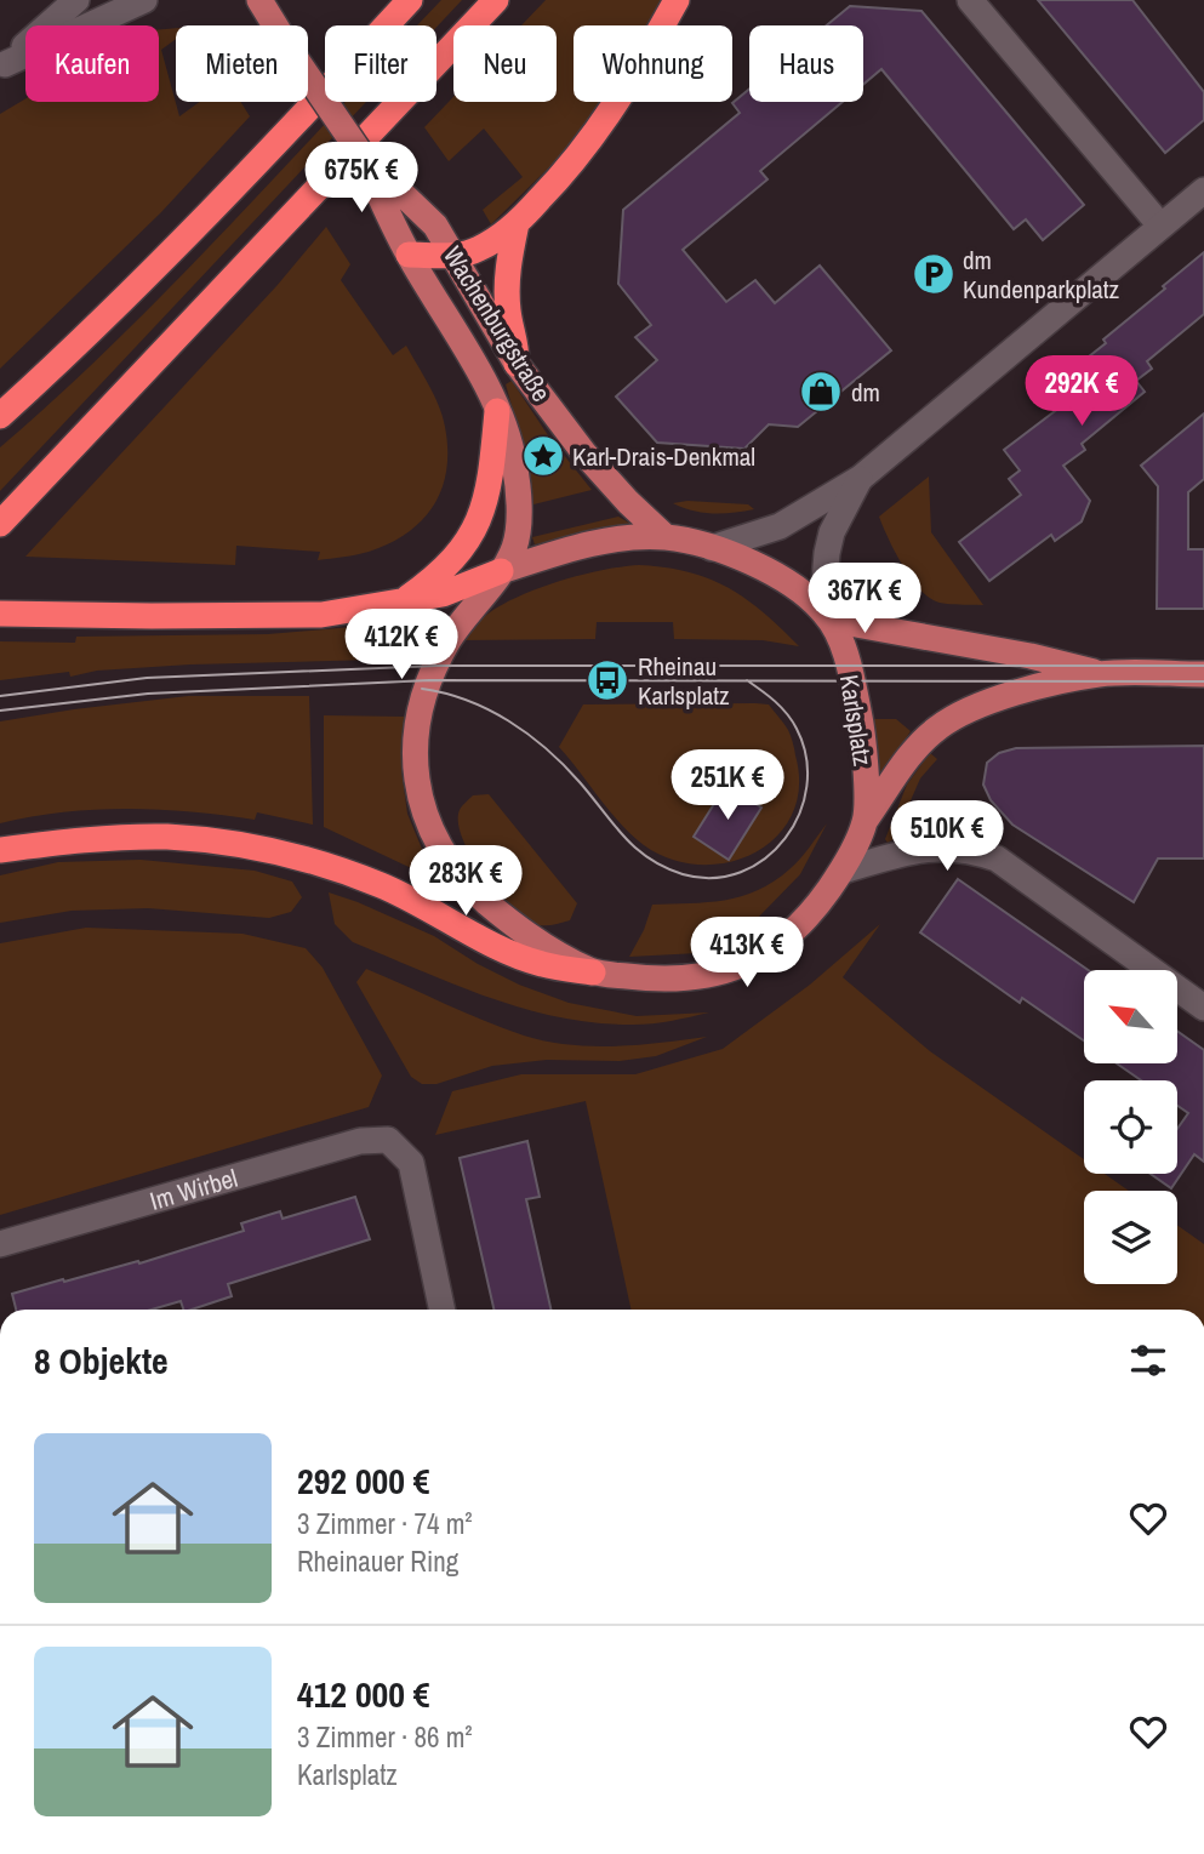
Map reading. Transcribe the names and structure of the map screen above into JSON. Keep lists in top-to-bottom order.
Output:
{
  "streets": {
    "main road": ["Wachenburgstraße", "Karlsplatz"],
    "street": ["Im Wirbel"]
  },
  "crossings": [
    ["Wachenburgstraße", "Karlsplatz"]
  ],
  "places": {
    "parking": ["dm Kundenparkplatz"],
    "shop": ["dm"],
    "place": ["Karl-Drais-Denkmal"],
    "bus stop": ["Rheinau Karlsplatz"]
  },
  "north": "top left",
  "page": {
    "chip": [
      "Kaufen",
      "Mieten",
      "Filter",
      "Neu",
      "Wohnung",
      "Haus"
    ],
    "price": [
      "675K €",
      "292K €",
      "367K €",
      "412K €",
      "251K €",
      "510K €",
      "283K €",
      "413K €"
    ],
    "heading": "8 Objekte",
    "list": [
      {
        "name": "292 000 €",
        "note": "3 Zimmer · 74 m² · Rheinauer Ring"
      },
      {
        "name": "412 000 €",
        "note": "3 Zimmer · 86 m² · Karlsplatz"
      }
    ]
  }
}
